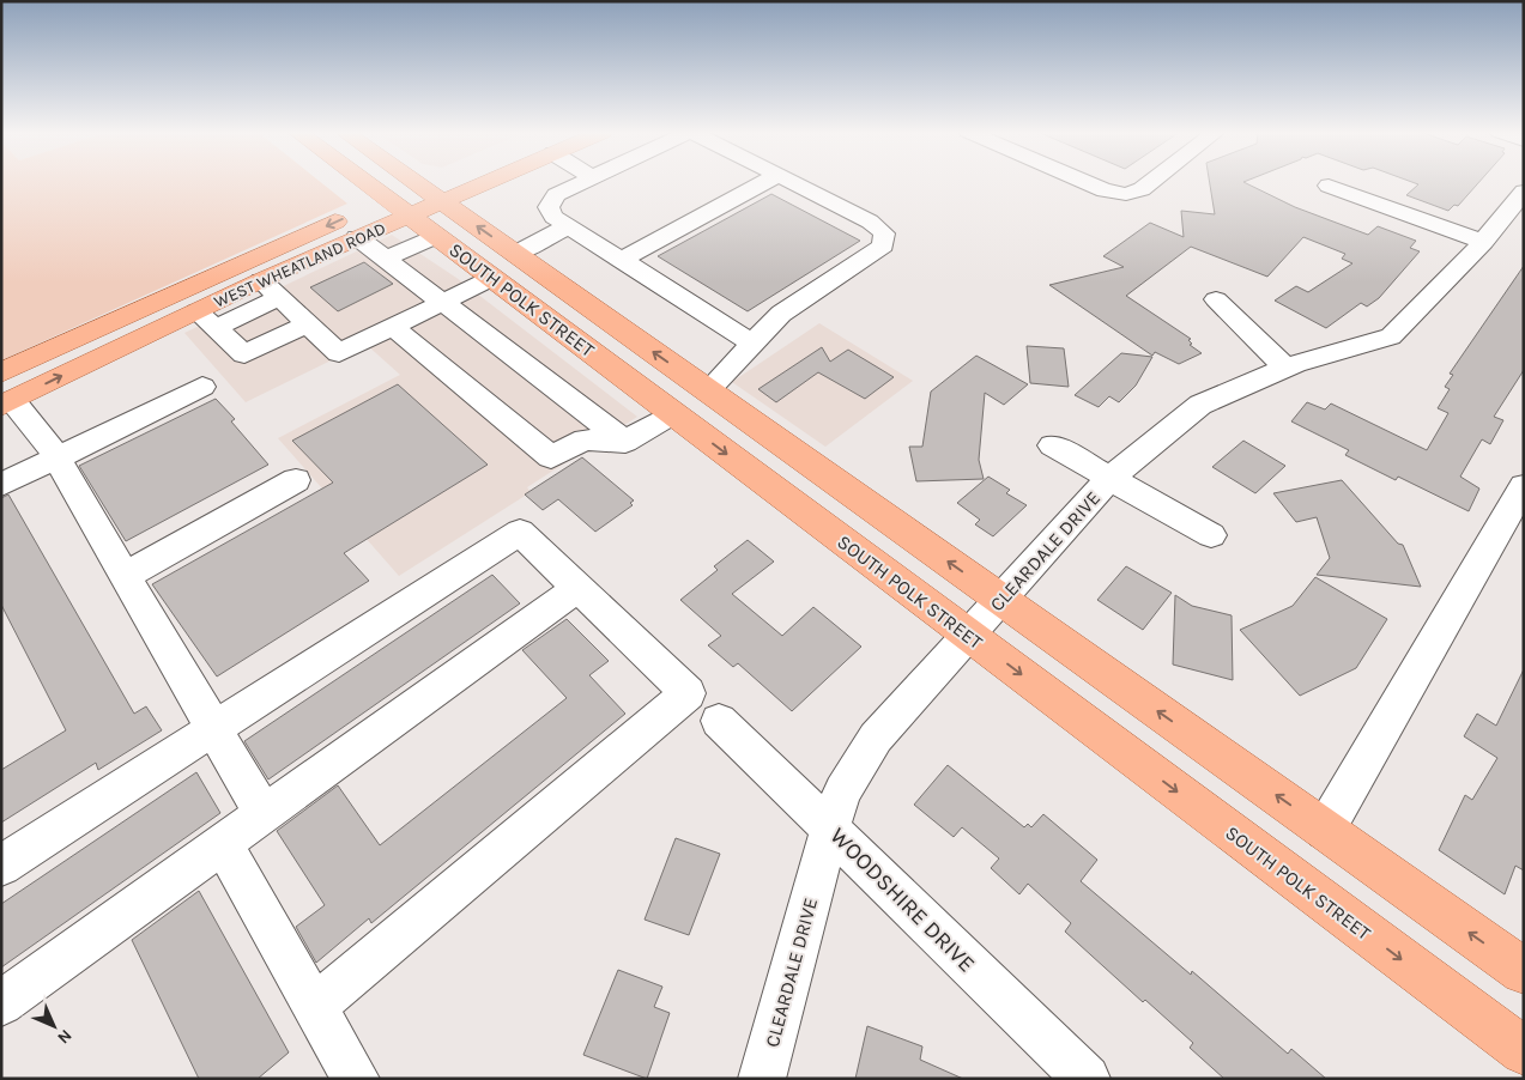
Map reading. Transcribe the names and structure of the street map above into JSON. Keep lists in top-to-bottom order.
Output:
{
  "streets": {
    "main road": ["WEST WHEATLAND ROAD", "SOUTH POLK STREET"],
    "street": ["CLEARDALE DRIVE", "WOODSHIRE DRIVE"]
  },
  "crossings": [
    ["WEST WHEATLAND ROAD", "SOUTH POLK STREET"],
    ["SOUTH POLK STREET", "CLEARDALE DRIVE"],
    ["CLEARDALE DRIVE", "WOODSHIRE DRIVE"]
  ],
  "north": "bottom right"
}
